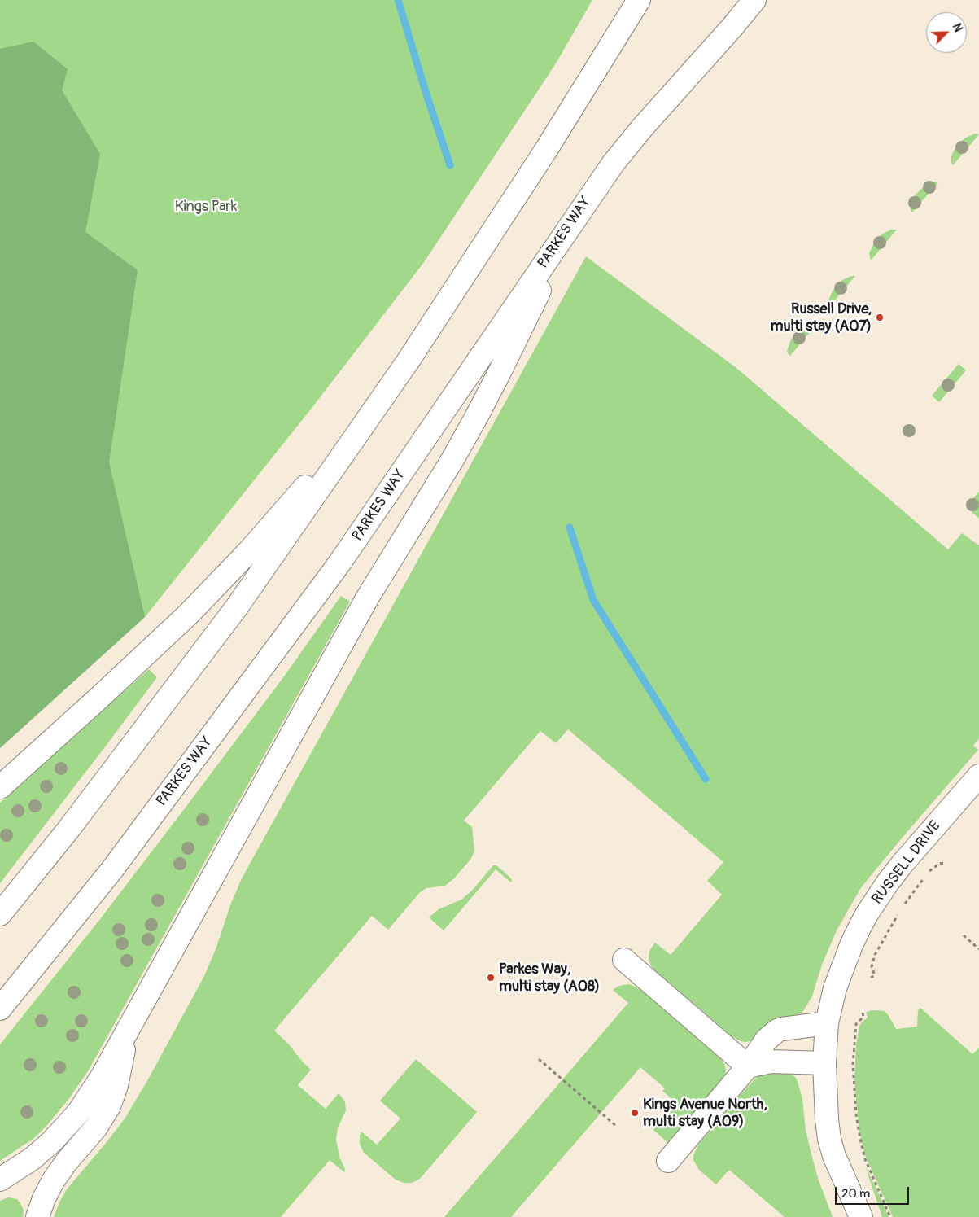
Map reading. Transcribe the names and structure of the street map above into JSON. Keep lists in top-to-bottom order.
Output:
{
  "streets": {
    "main road": ["PARKES WAY", "RUSSELL DRIVE"]
  },
  "parks": ["Kings Park"],
  "places": ["Russell Drive, multi stay (A07)", "Parkes Way, multi stay (A08)", "Kings Avenue North, multi stay (A09)"],
  "scale_bar": "20 m",
  "north": "top right"
}
